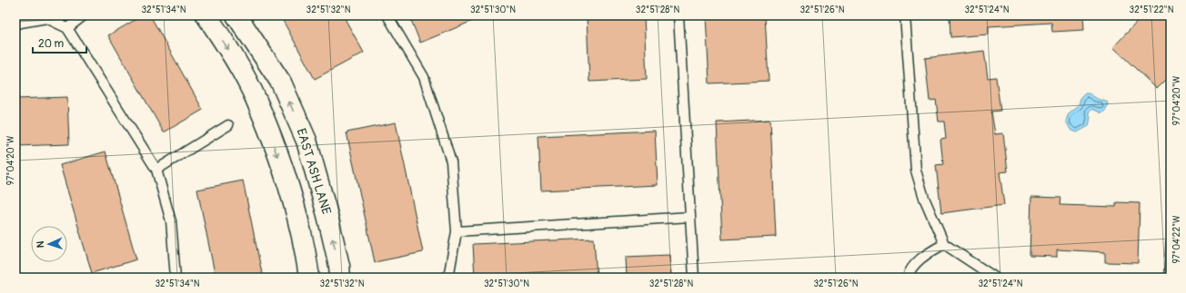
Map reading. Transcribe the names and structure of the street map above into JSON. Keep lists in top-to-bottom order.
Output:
{
  "streets": {
    "street": ["EAST ASH LANE"]
  },
  "scale_bar": "20 m",
  "north": "left",
  "coordinates": [
    "32°51'34\"N",
    "32°51'32\"N",
    "32°51'30\"N",
    "32°51'28\"N",
    "32°51'26\"N",
    "32°51'24\"N",
    "32°51'22\"N",
    "97°04'20\"W",
    "97°04'22\"W"
  ]
}
